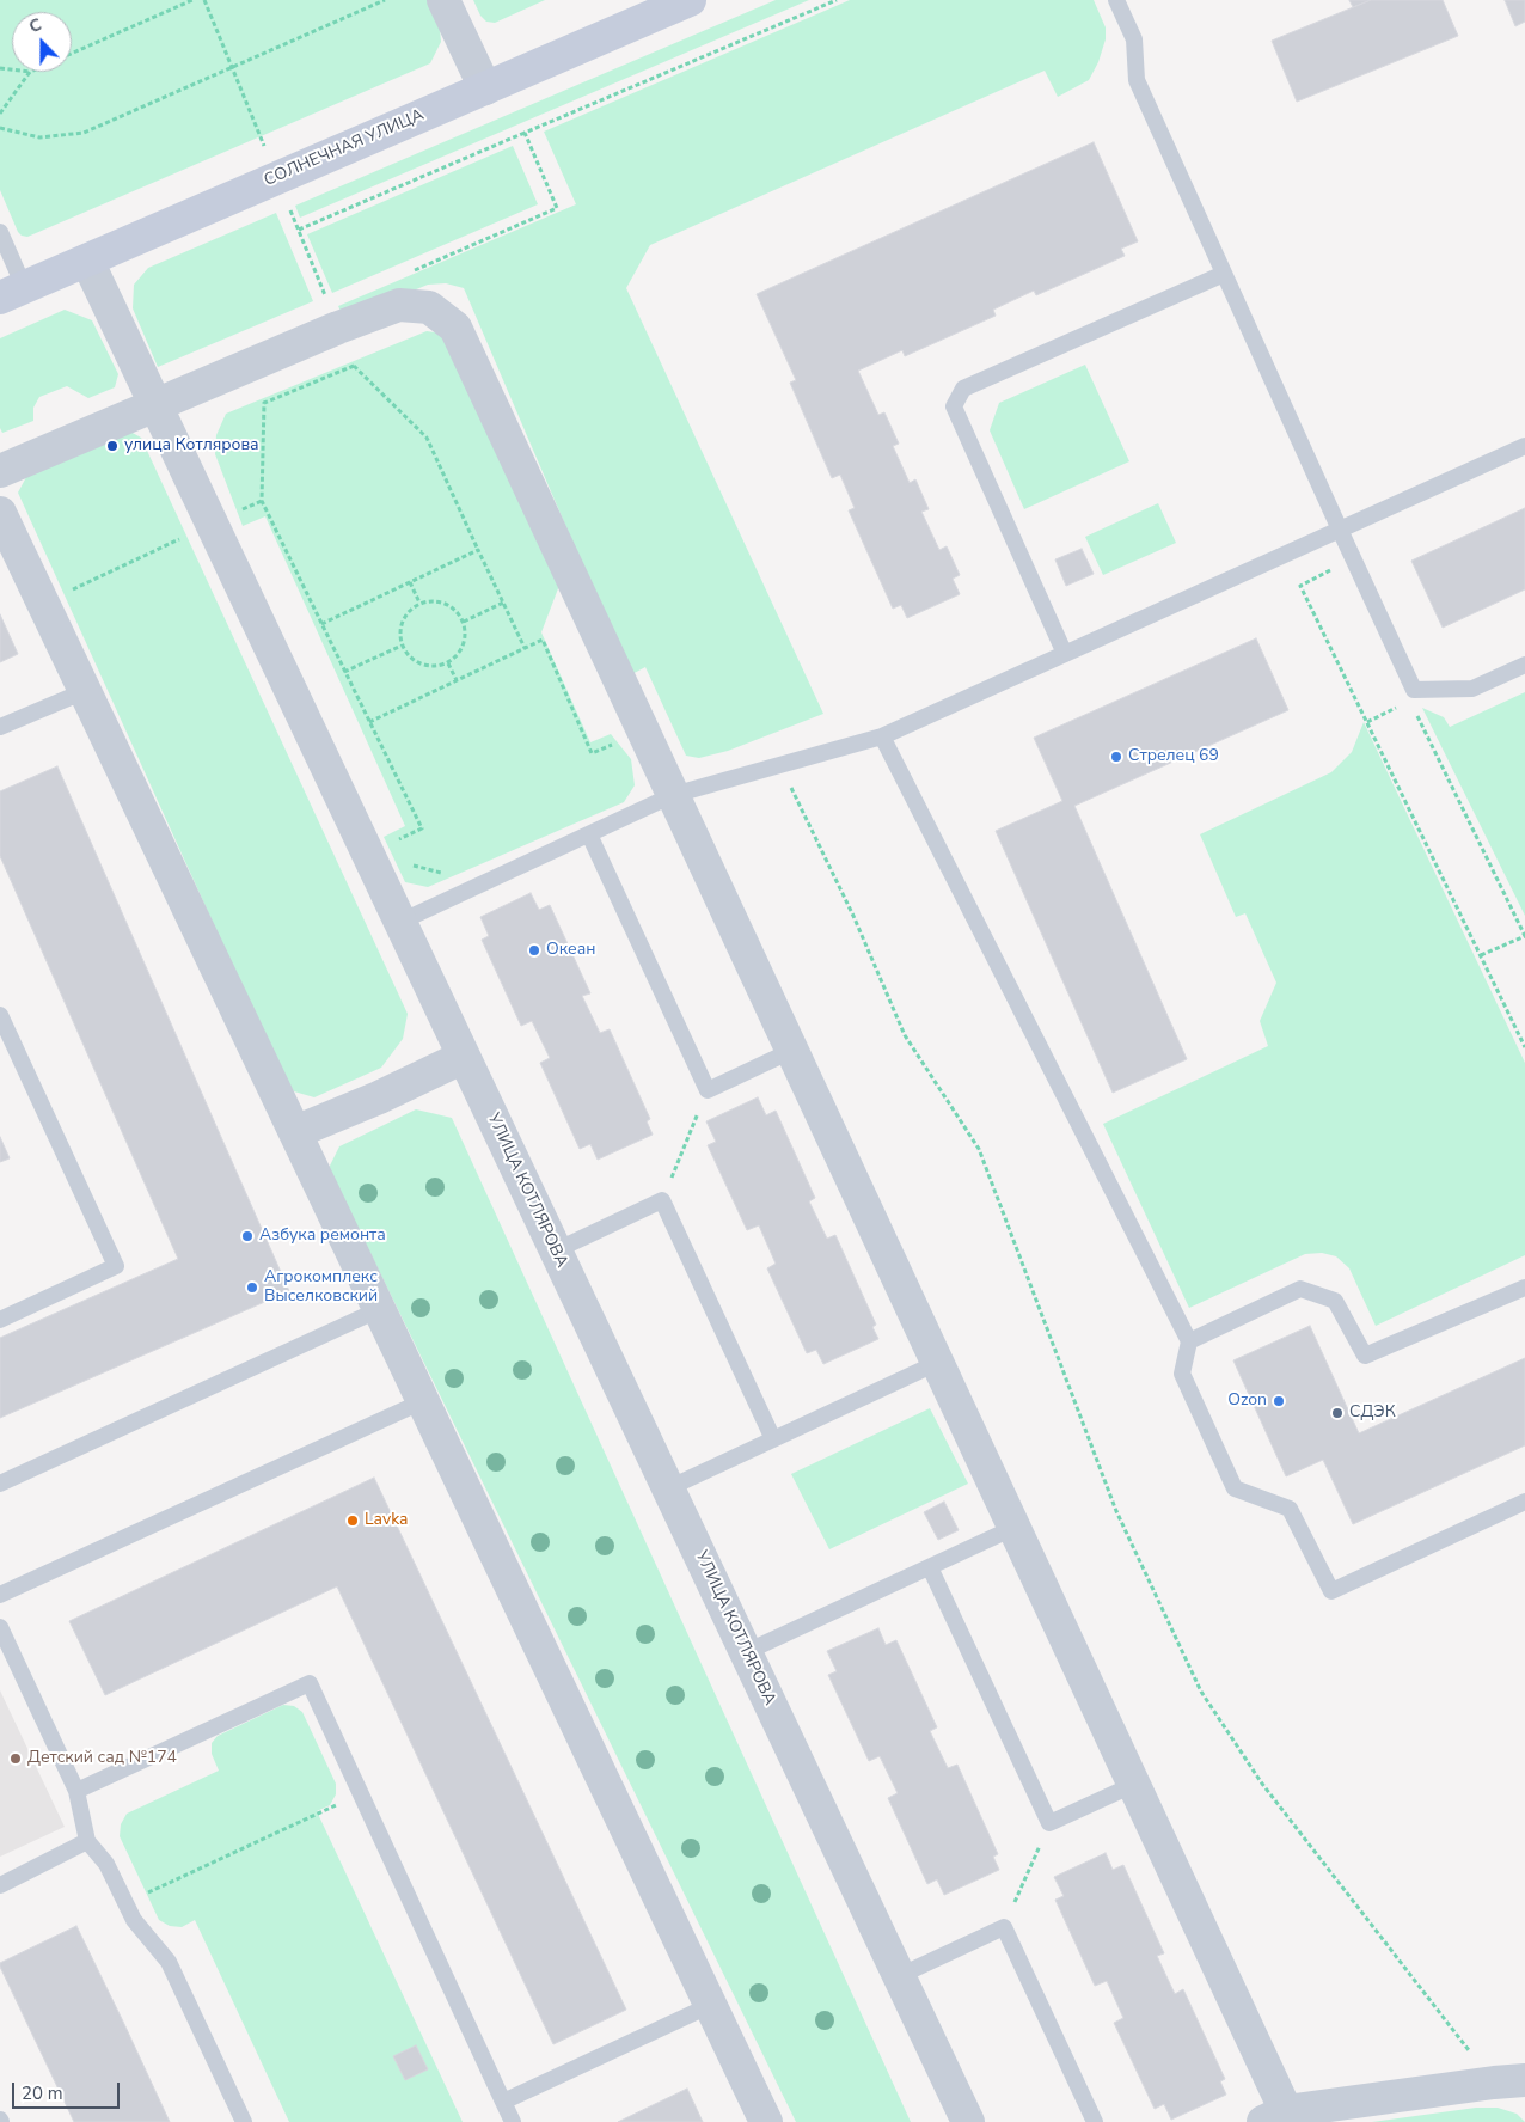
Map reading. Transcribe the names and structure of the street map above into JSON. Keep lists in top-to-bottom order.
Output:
{
  "streets": {
    "main road": ["СОЛНЕЧНАЯ УЛИЦА"],
    "street": ["УЛИЦА КОТЛЯРОВА"]
  },
  "crossings": [
    ["СОЛНЕЧНАЯ УЛИЦА", "УЛИЦА КОТЛЯРОВА"]
  ],
  "places": [
    "улица Котлярова",
    "Стрелец 69",
    "Океан",
    "Азбука ремонта",
    "Агрокомплекс Выселковский",
    "Ozon",
    "СДЭК",
    "Lavka",
    "Детский сад №174"
  ],
  "scale_bar": "20 m",
  "north": "top"
}
